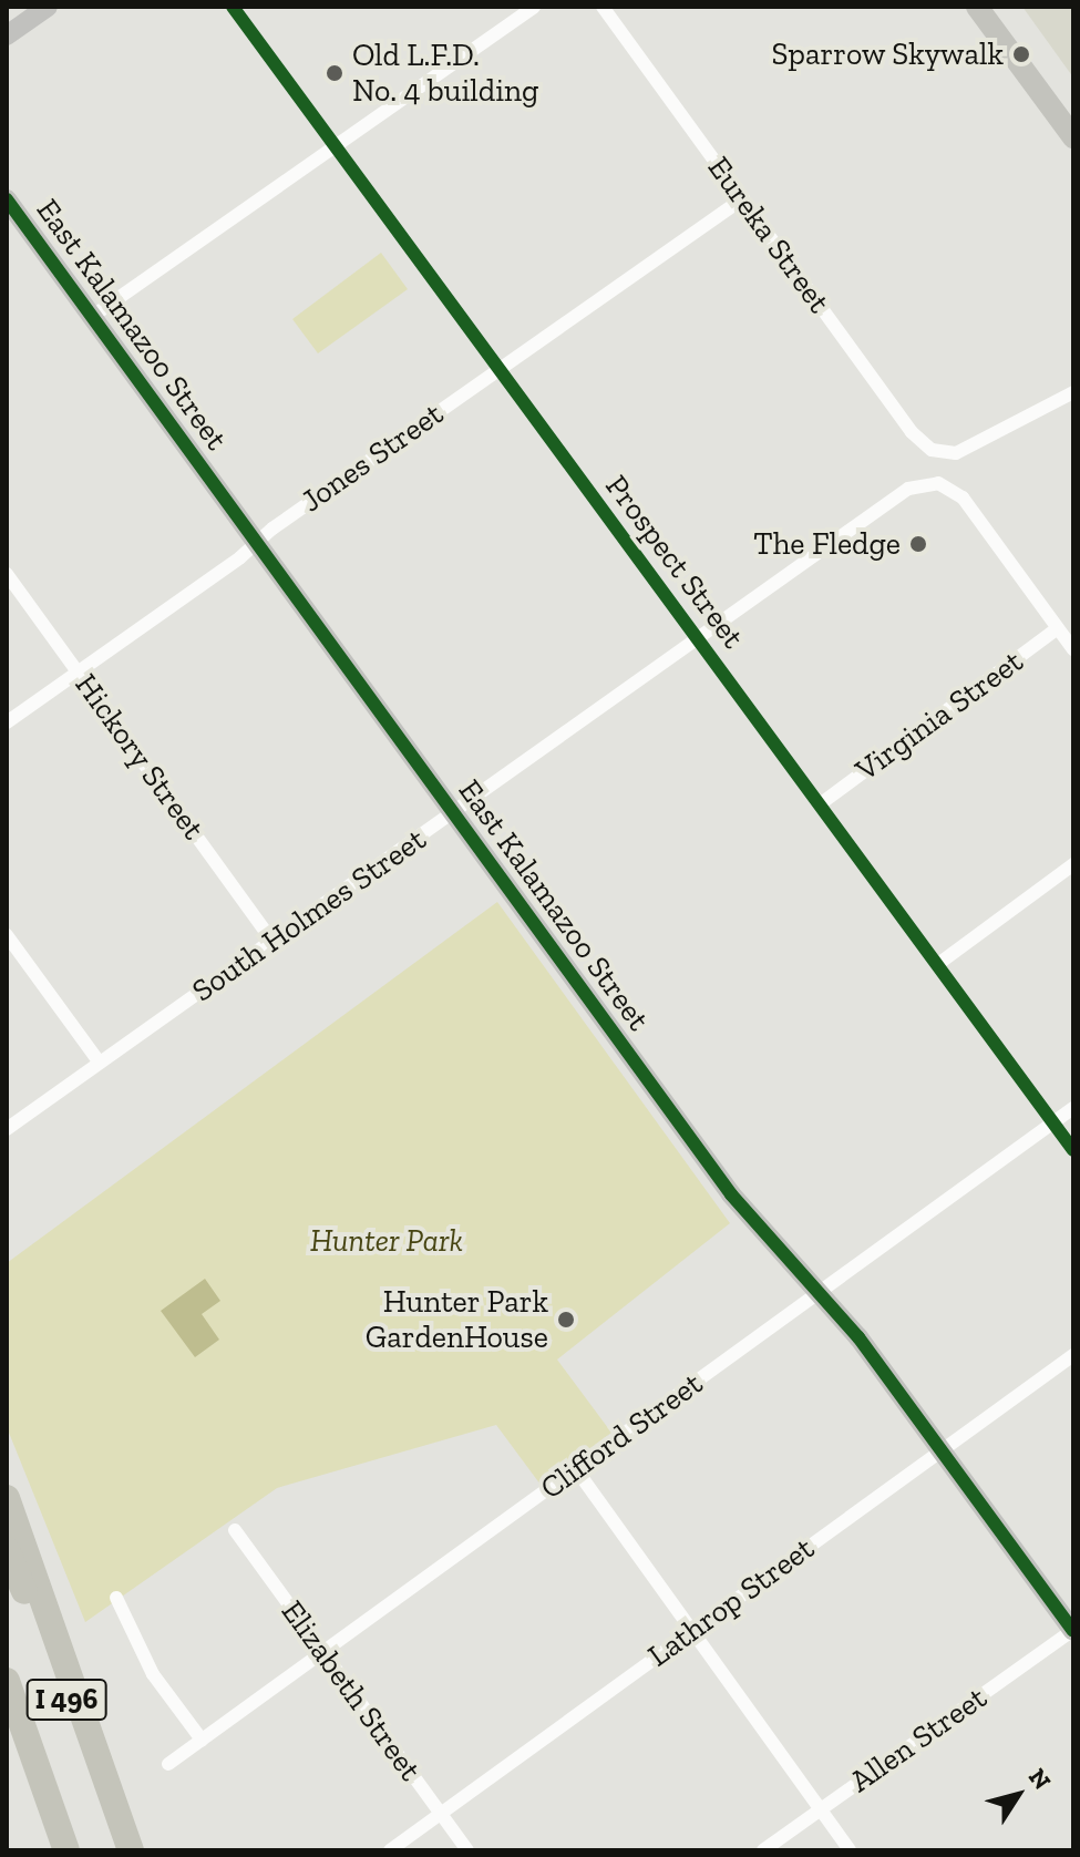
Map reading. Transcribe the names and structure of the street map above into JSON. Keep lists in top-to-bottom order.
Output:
{
  "streets": {
    "highway": ["I 496"],
    "street": [
      "Eureka Street",
      "East Kalamazoo Street",
      "Jones Street",
      "Prospect Street",
      "Virginia Street",
      "Hickory Street",
      "South Holmes Street",
      "Clifford Street",
      "Lathrop Street",
      "Elizabeth Street",
      "Allen Street"
    ]
  },
  "crossings": [
    ["Eureka Street", "Jones Street"],
    ["East Kalamazoo Street", "Jones Street"],
    ["East Kalamazoo Street", "South Holmes Street"],
    ["East Kalamazoo Street", "Clifford Street"],
    ["East Kalamazoo Street", "Lathrop Street"],
    ["East Kalamazoo Street", "Allen Street"],
    ["Jones Street", "Prospect Street"],
    ["Jones Street", "Hickory Street"],
    ["Prospect Street", "Virginia Street"],
    ["Prospect Street", "South Holmes Street"],
    ["Prospect Street", "Clifford Street"],
    ["Virginia Street", "South Holmes Street"],
    ["Hickory Street", "South Holmes Street"],
    ["Clifford Street", "Elizabeth Street"],
    ["Lathrop Street", "Elizabeth Street"]
  ],
  "parks": ["Hunter Park"],
  "places": [
    "Sparrow Skywalk",
    "Old L.F.D. No. 4 building",
    "The Fledge",
    "Hunter Park GardenHouse"
  ],
  "north": "top right"
}
